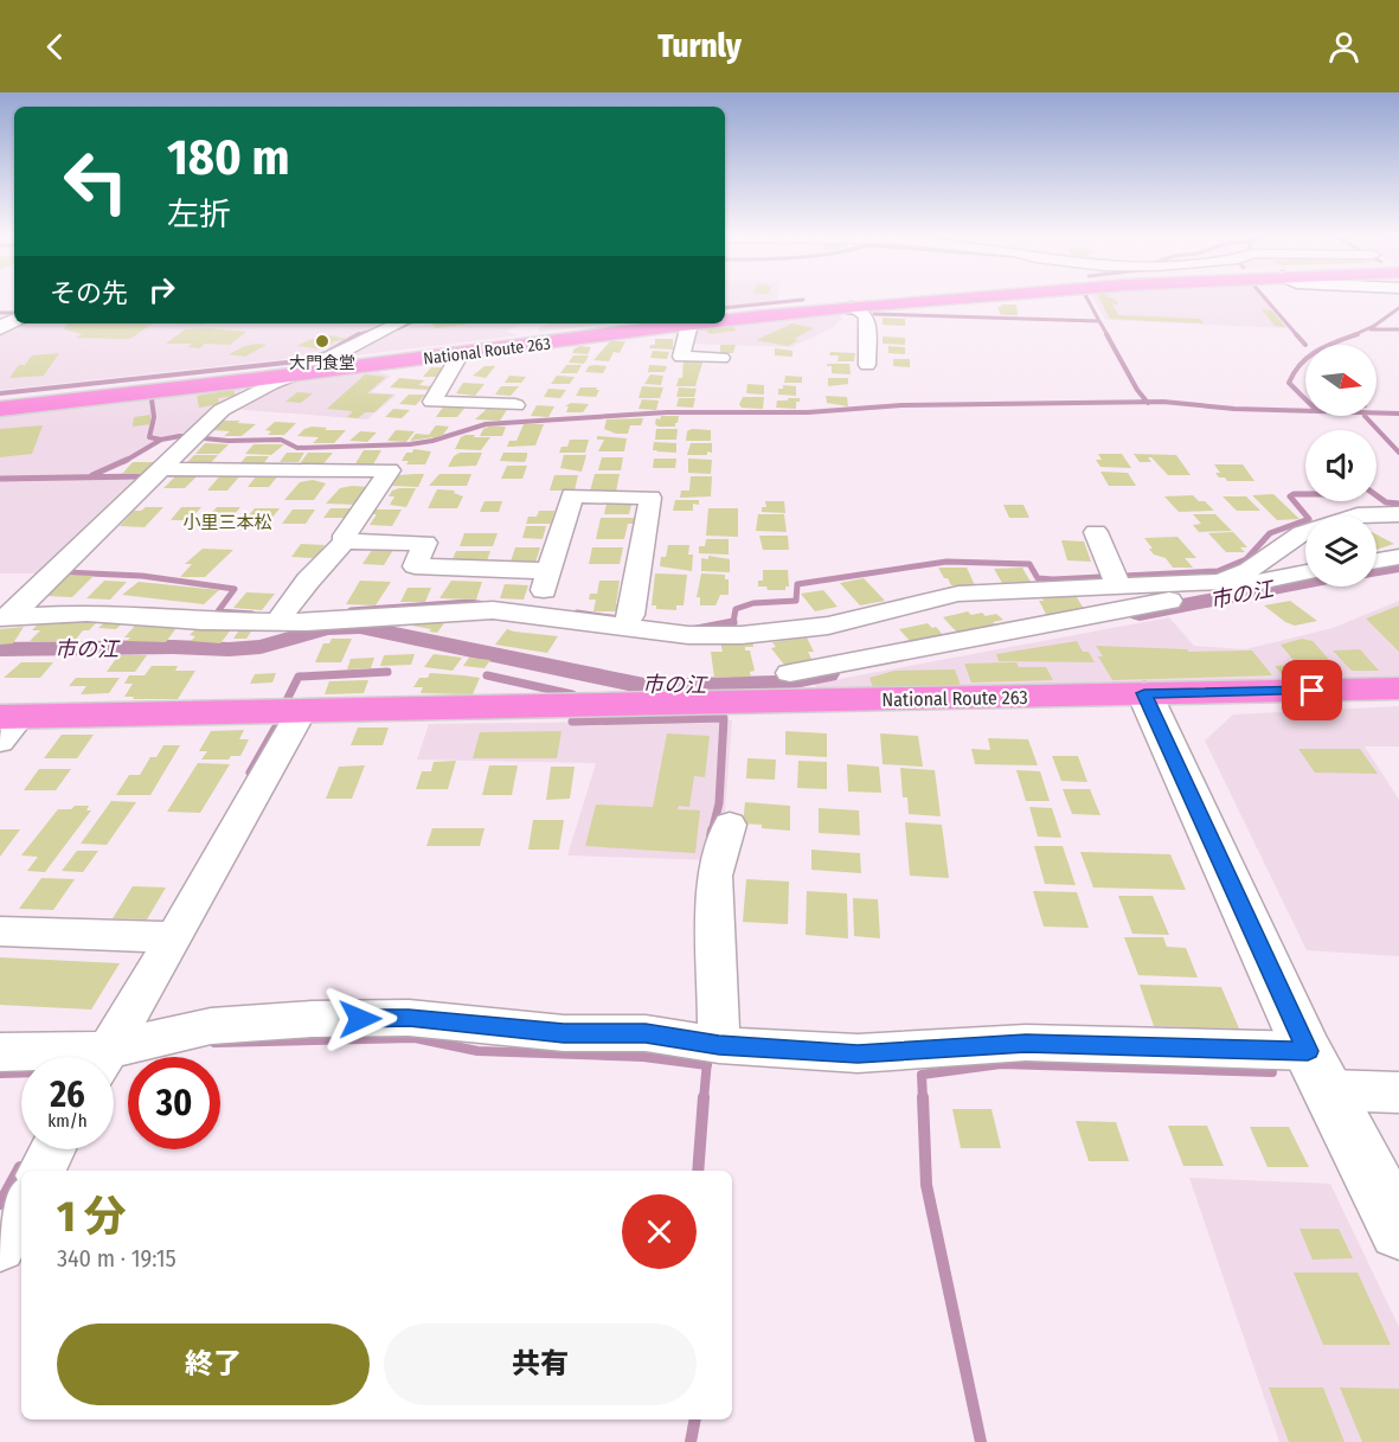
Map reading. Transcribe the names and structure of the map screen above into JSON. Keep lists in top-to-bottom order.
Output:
{
  "streets": {
    "highway": ["National Route 263"]
  },
  "districts": ["小里三本松"],
  "water": ["市の江"],
  "places": ["大門食堂"],
  "north": "right",
  "page": {
    "header": "Turnly",
    "turn": ["180 m", "左折"],
    "then": "その先",
    "speed": "26 km/h",
    "limit": "30",
    "heading": ["1 分", "340 m · 19:15"],
    "buttons": ["終了", "共有"]
  }
}
